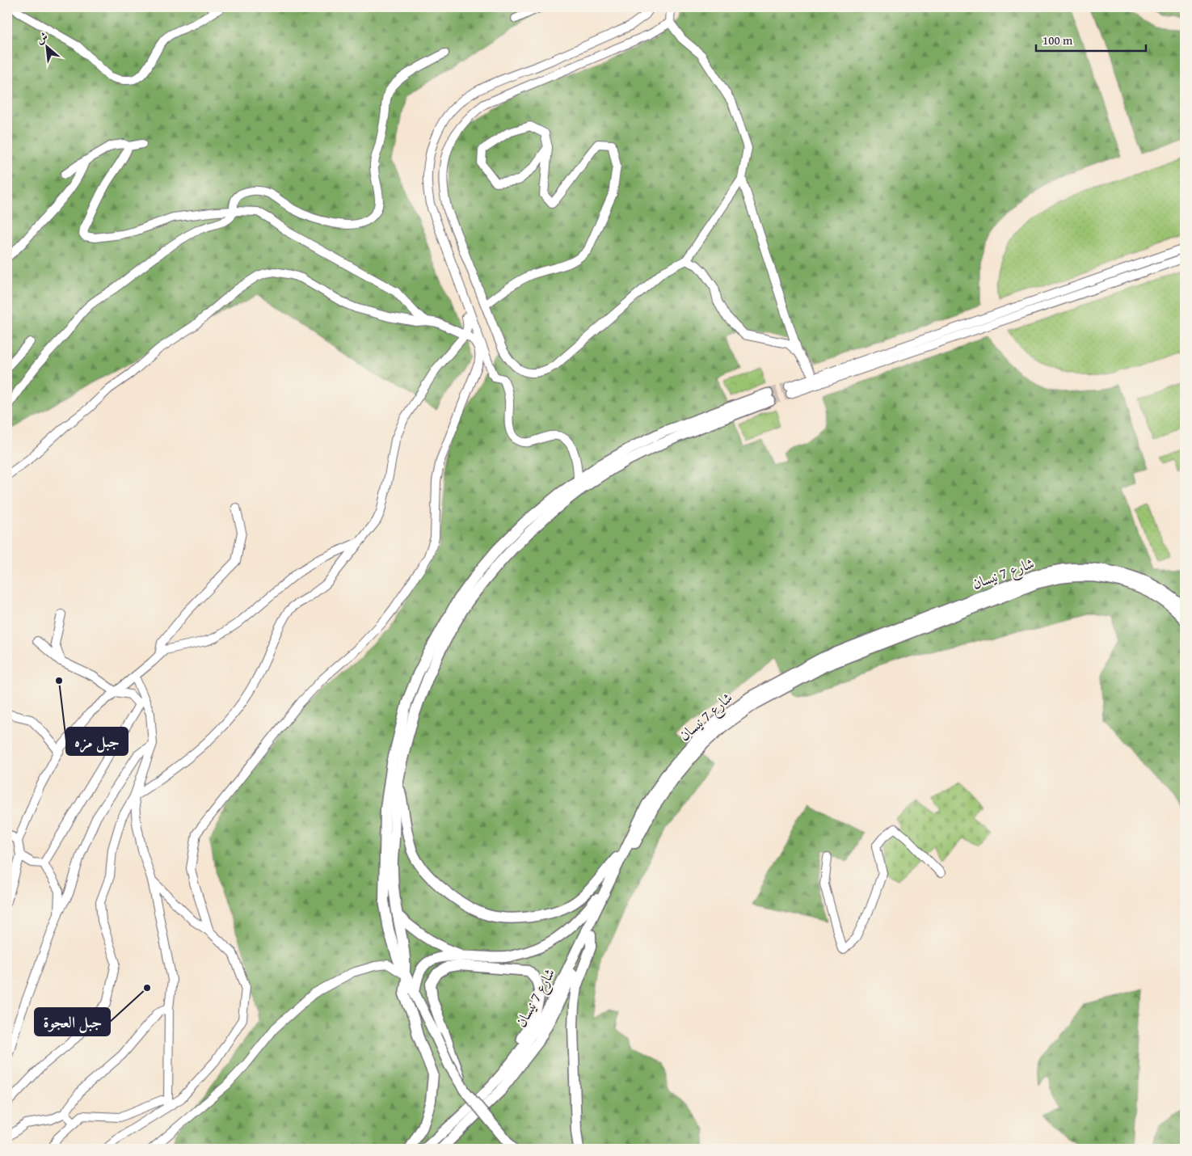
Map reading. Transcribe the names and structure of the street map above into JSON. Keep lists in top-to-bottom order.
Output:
{
  "streets": {
    "main road": ["شارع 7 نيسان"]
  },
  "places": ["جبل مزه", "جبل العجوة"],
  "scale_bar": "100 m",
  "north": "top left"
}
